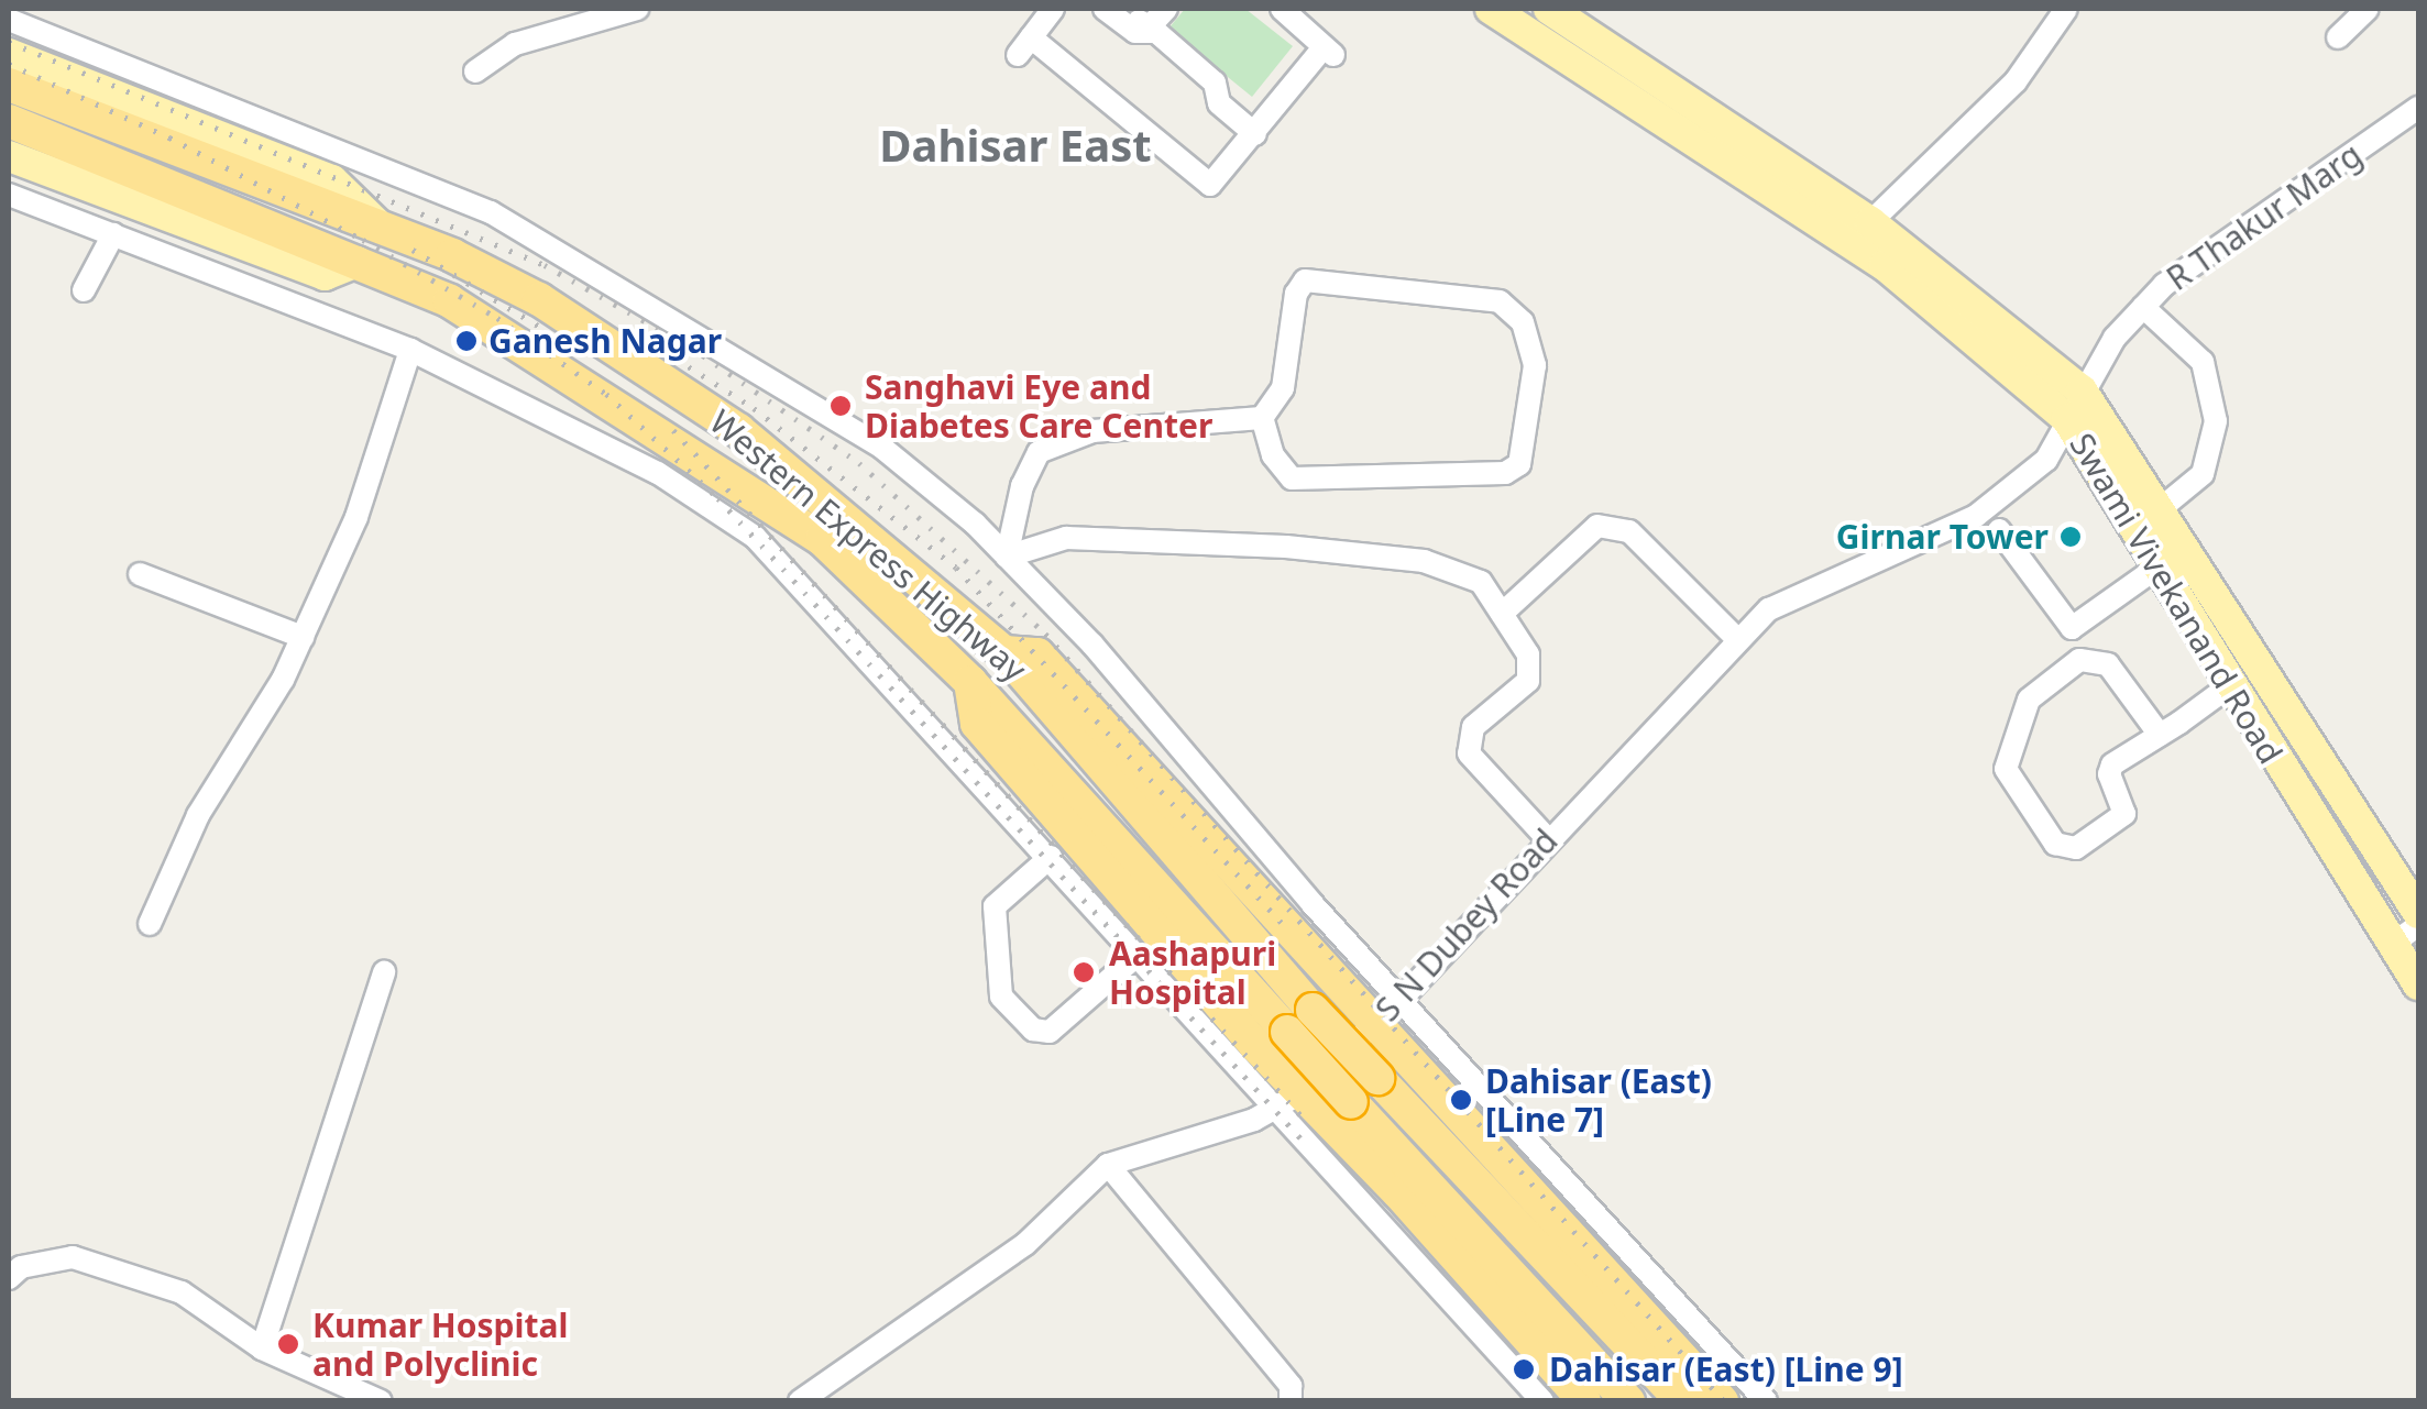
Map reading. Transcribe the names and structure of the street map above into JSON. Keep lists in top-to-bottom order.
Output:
{
  "streets": {
    "highway": ["Western Express Highway"],
    "main road": ["Swami Vivekanand Road"],
    "street": ["R Thakur Marg", "S N Dubey Road"]
  },
  "crossings": [
    ["R Thakur Marg", "Swami Vivekanand Road"],
    ["R Thakur Marg", "S N Dubey Road"],
    ["Swami Vivekanand Road", "S N Dubey Road"]
  ],
  "districts": ["Dahisar East"],
  "places": [
    "Ganesh Nagar",
    "Sanghavi Eye and Diabetes Care Center",
    "Girnar Tower",
    "Aashapuri Hospital",
    "Dahisar (East) [Line 7]",
    "Kumar Hospital and Polyclinic",
    "Dahisar (East) [Line 9]"
  ]
}
